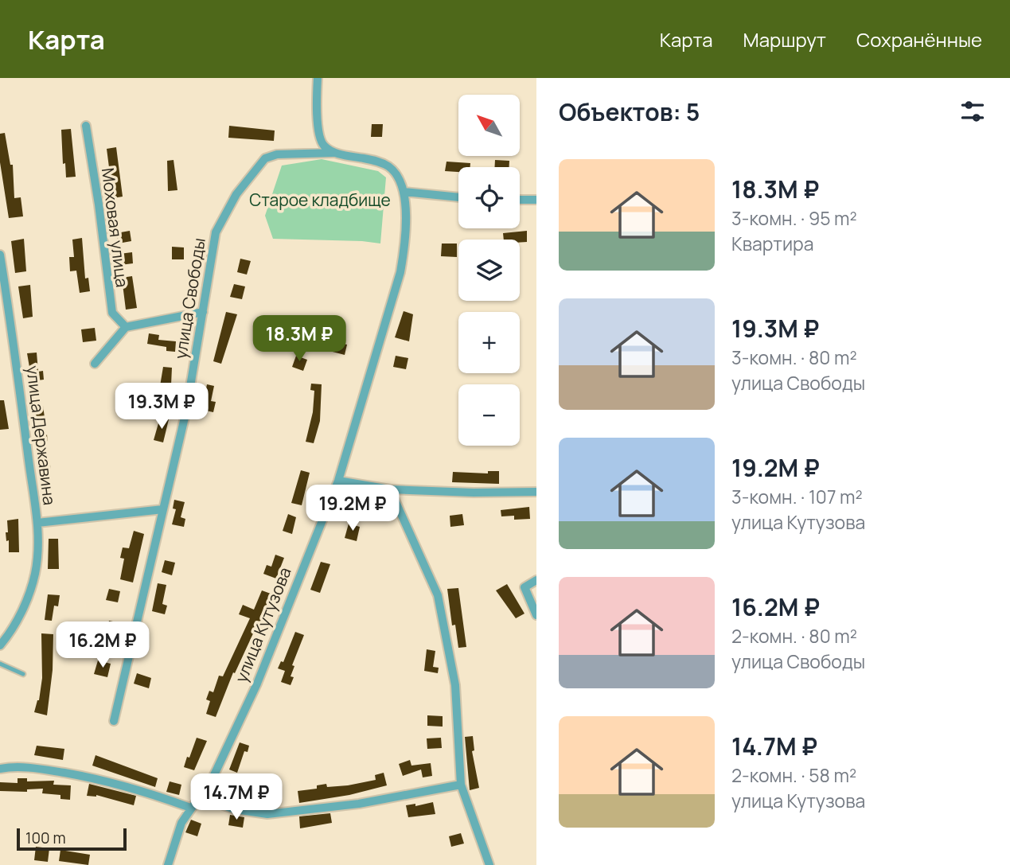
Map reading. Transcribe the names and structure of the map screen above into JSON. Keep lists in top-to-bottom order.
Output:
{
  "streets": {
    "street": [
      "Моховая улица",
      "улица Свободы",
      "улица Державина",
      "улица Кутузова"
    ]
  },
  "crossings": [
    ["улица Свободы", "улица Кутузова"]
  ],
  "parks": ["Старое кладбище"],
  "scale_bar": "100 m",
  "north": "top left",
  "page": {
    "header": "Карта",
    "nav": ["Карта", "Маршрут", "Сохранённые"],
    "heading": "Объектов: 5",
    "map_buttons": ["+", "−"],
    "list": [
      {
        "name": "18.3M ₽",
        "note": "3-комн. · 95 m² · Квартира"
      },
      {
        "name": "19.3M ₽",
        "note": "3-комн. · 80 m² · улица Свободы"
      },
      {
        "name": "19.2M ₽",
        "note": "3-комн. · 107 m² · улица Кутузова"
      },
      {
        "name": "16.2M ₽",
        "note": "2-комн. · 80 m² · улица Свободы"
      },
      {
        "name": "14.7M ₽",
        "note": "2-комн. · 58 m² · улица Кутузова"
      }
    ],
    "price": [
      "18.3M ₽",
      "19.3M ₽",
      "19.2M ₽",
      "16.2M ₽",
      "14.7M ₽"
    ],
    "scale": "100 m"
  }
}
